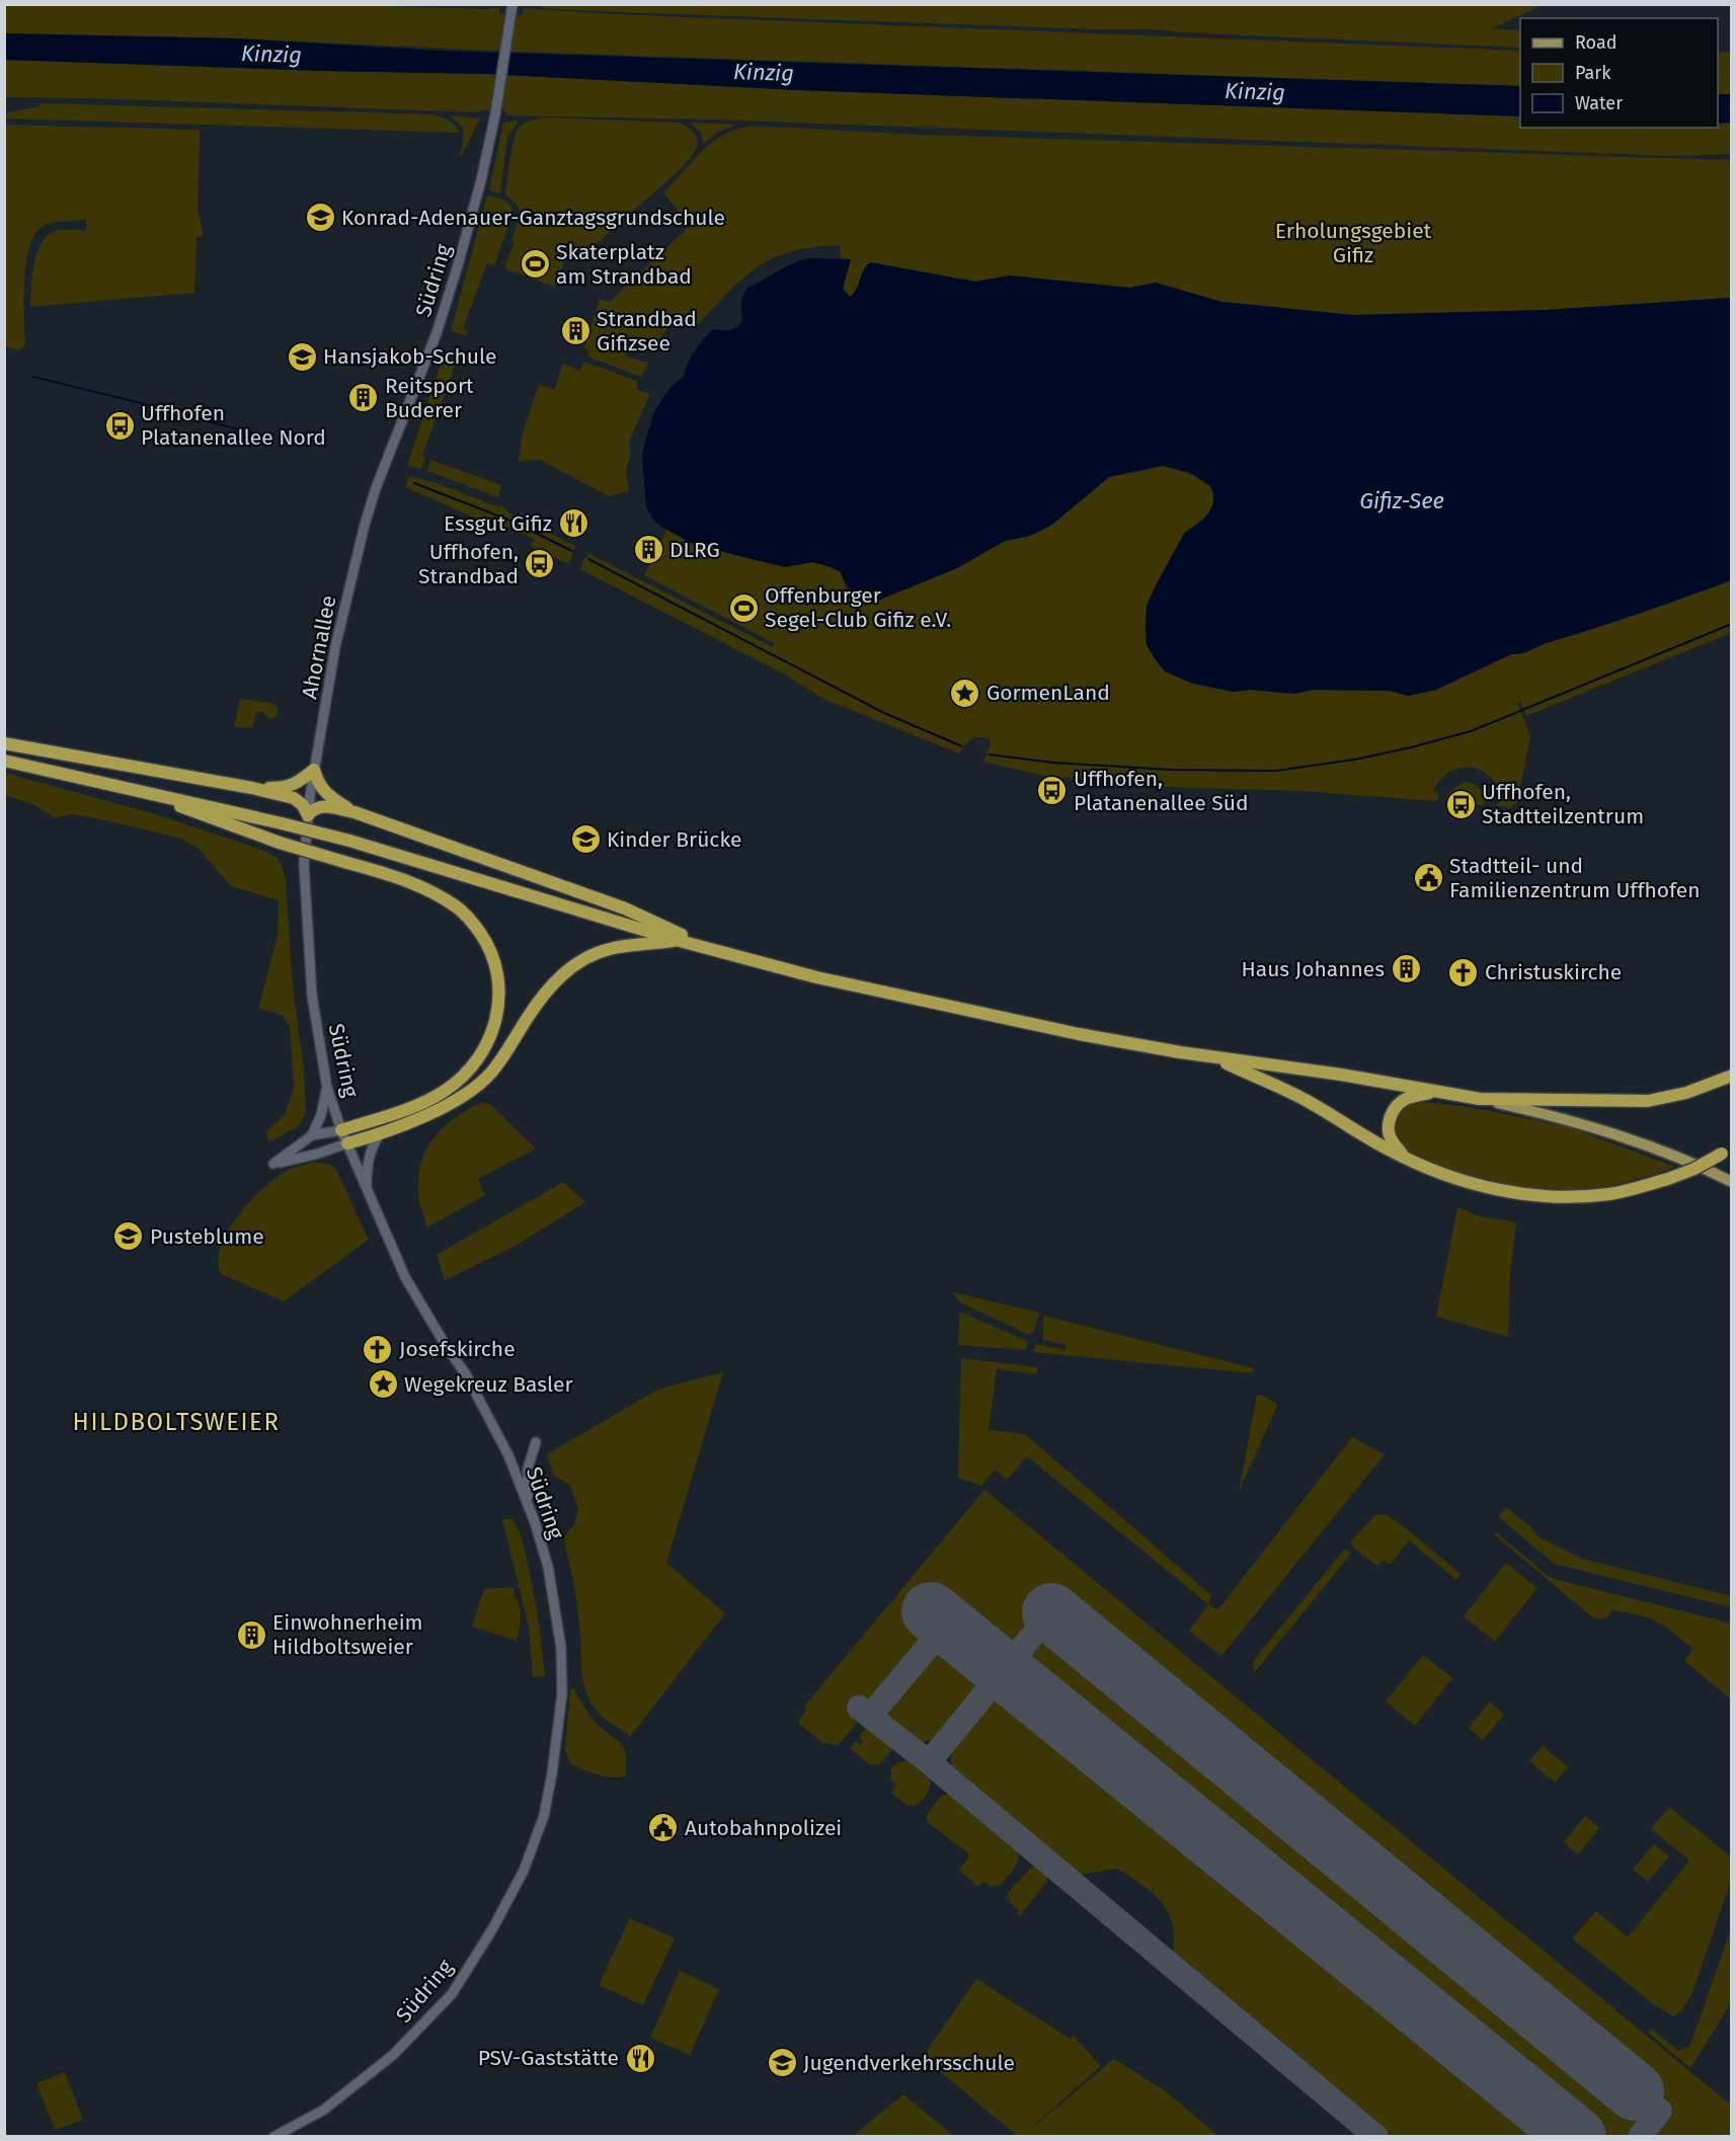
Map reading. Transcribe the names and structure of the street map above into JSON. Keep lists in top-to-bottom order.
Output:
{
  "streets": {
    "street": ["Südring", "Ahornallee"]
  },
  "crossings": [
    ["Südring", "Ahornallee"]
  ],
  "districts": ["HILDBOLTSWEIER"],
  "water": ["Kinzig", "Gifiz-See"],
  "parks": ["Erholungsgebiet Gifiz"],
  "places": {
    "school or university": [
      "Konrad-Adenauer-Ganztagsgrundschule",
      "Hansjakob-Schule",
      "Kinder Brücke",
      "Pusteblume",
      "Jugendverkehrsschule"
    ],
    "sports": ["Skaterplatz am Strandbad", "Offenburger Segel-Club Gifiz e.V."],
    "building": [
      "Strandbad Gifizsee",
      "Reitsport Buderer",
      "DLRG",
      "Haus Johannes",
      "Einwohnerheim Hildboltsweier"
    ],
    "bus stop": [
      "Uffhofen Platanenallee Nord",
      "Uffhofen, Strandbad",
      "Uffhofen, Platanenallee Süd",
      "Uffhofen, Stadtteilzentrum"
    ],
    "restaurant": ["Essgut Gifiz", "PSV-Gaststätte"],
    "place": ["GormenLand", "Wegekreuz Basler"],
    "public building": ["Stadtteil- und Familienzentrum Uffhofen", "Autobahnpolizei"],
    "church": ["Christuskirche", "Josefskirche"]
  },
  "legend": ["Road", "Park", "Water"]
}
